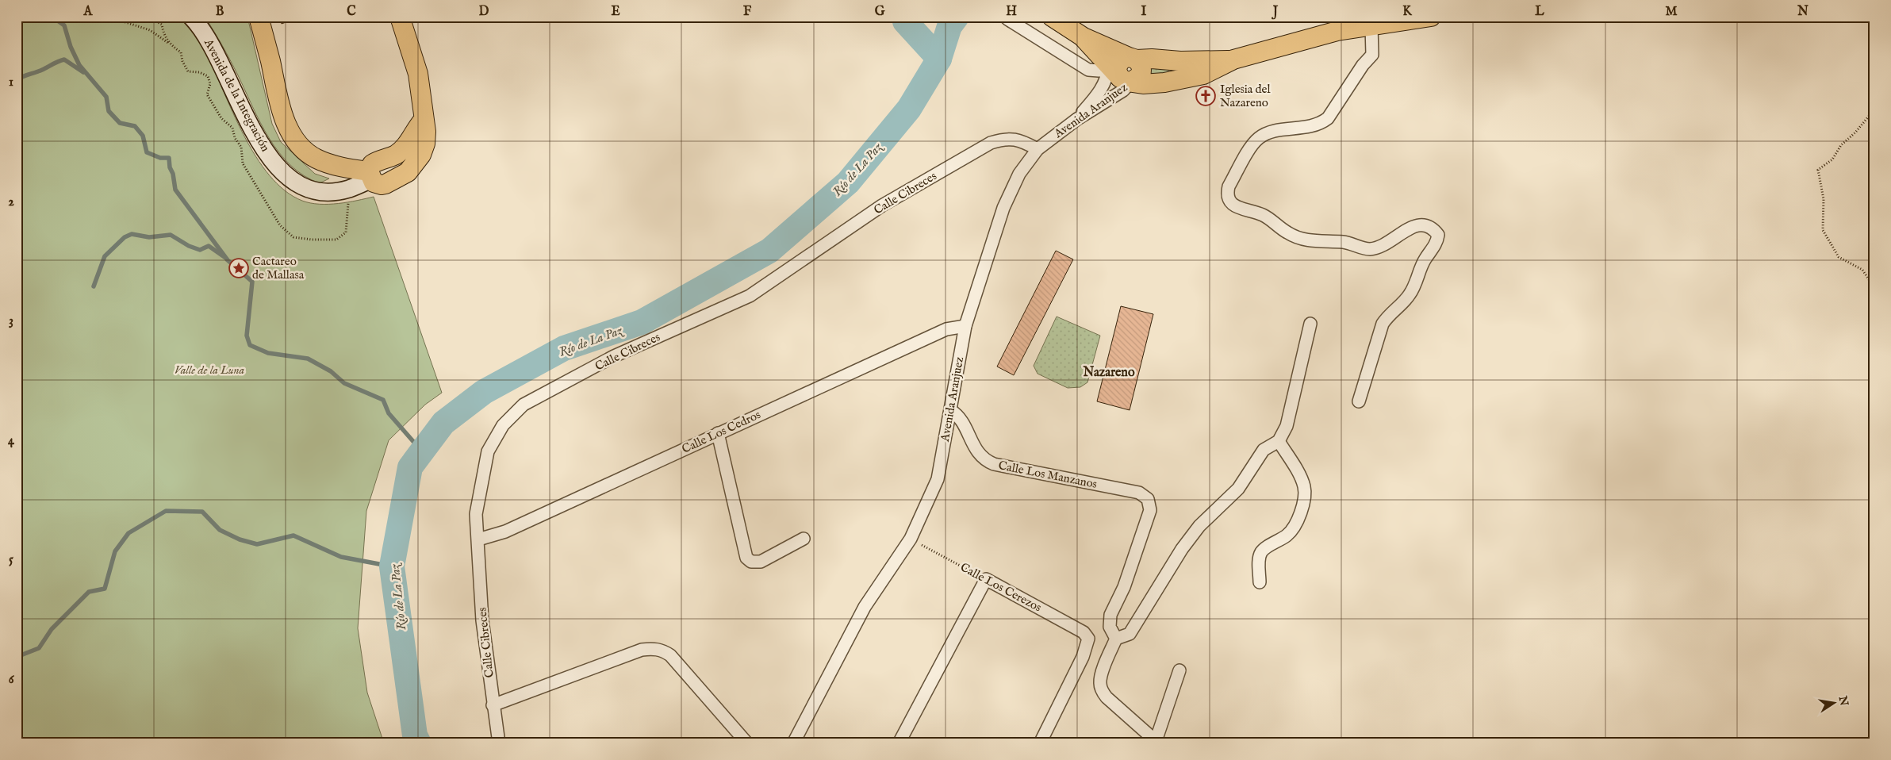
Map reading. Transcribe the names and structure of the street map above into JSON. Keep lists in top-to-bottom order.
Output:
{
  "streets": {
    "main road": ["Avenida de la Integración"],
    "street": [
      "Avenida Aranjuez",
      "Calle Cibreces",
      "Calle Los Cedros",
      "Calle Los Manzanos",
      "Calle Los Cerezos"
    ]
  },
  "crossings": [
    ["Avenida Aranjuez", "Calle Cibreces"],
    ["Avenida Aranjuez", "Calle Los Cedros"],
    ["Avenida Aranjuez", "Calle Los Manzanos"],
    ["Avenida Aranjuez", "Calle Los Cerezos"],
    ["Calle Cibreces", "Calle Los Cedros"]
  ],
  "districts": ["Nazareno"],
  "water": ["Río de La Paz"],
  "parks": ["Valle de la Luna"],
  "places": {
    "church": ["Iglesia del Nazareno"],
    "place": ["Cactareo de Mallasa"]
  },
  "north": "right",
  "grid": {
    "columns": [
      "A",
      "B",
      "C",
      "D",
      "E",
      "F",
      "G",
      "H",
      "I",
      "J",
      "K",
      "L",
      "M",
      "N"
    ],
    "rows": [
      "1",
      "2",
      "3",
      "4",
      "5",
      "6"
    ]
  }
}
